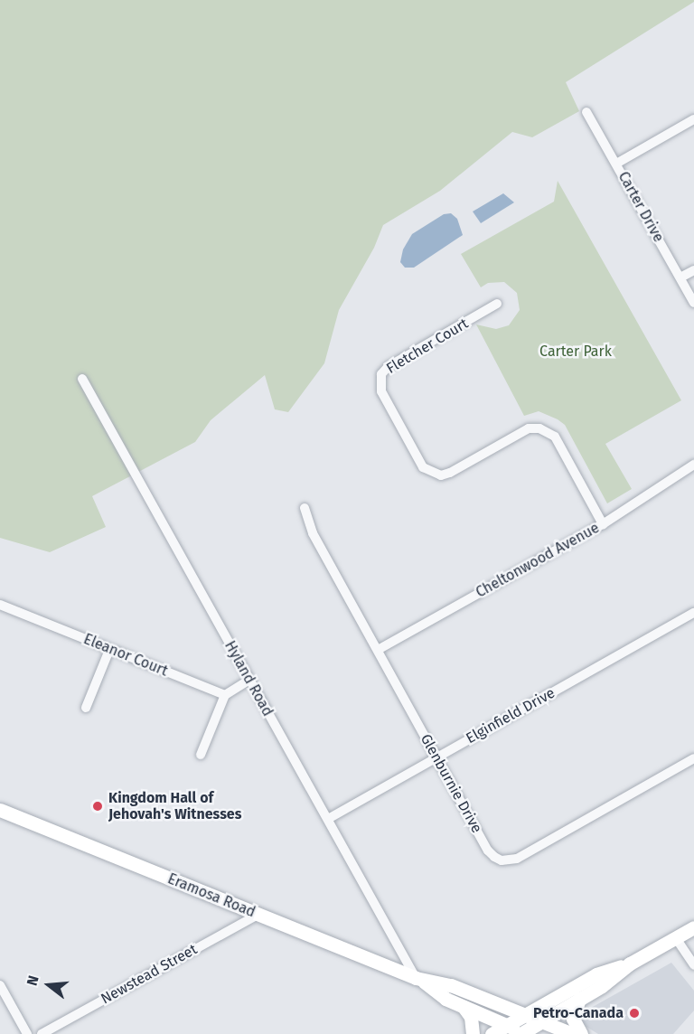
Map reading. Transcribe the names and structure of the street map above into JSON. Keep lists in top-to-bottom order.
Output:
{
  "streets": {
    "main road": ["Eramosa Road"],
    "street": [
      "Carter Drive",
      "Fletcher Court",
      "Cheltonwood Avenue",
      "Eleanor Court",
      "Hyland Road",
      "Elginfield Drive",
      "Glenburnie Drive",
      "Newstead Street"
    ]
  },
  "crossings": [
    ["Fletcher Court", "Cheltonwood Avenue"],
    ["Cheltonwood Avenue", "Glenburnie Drive"],
    ["Hyland Road", "Elginfield Drive"],
    ["Hyland Road", "Eramosa Road"],
    ["Elginfield Drive", "Glenburnie Drive"],
    ["Eramosa Road", "Newstead Street"]
  ],
  "parks": ["Carter Park"],
  "places": ["Kingdom Hall of Jehovah's Witnesses", "Petro-Canada"],
  "north": "left"
}
